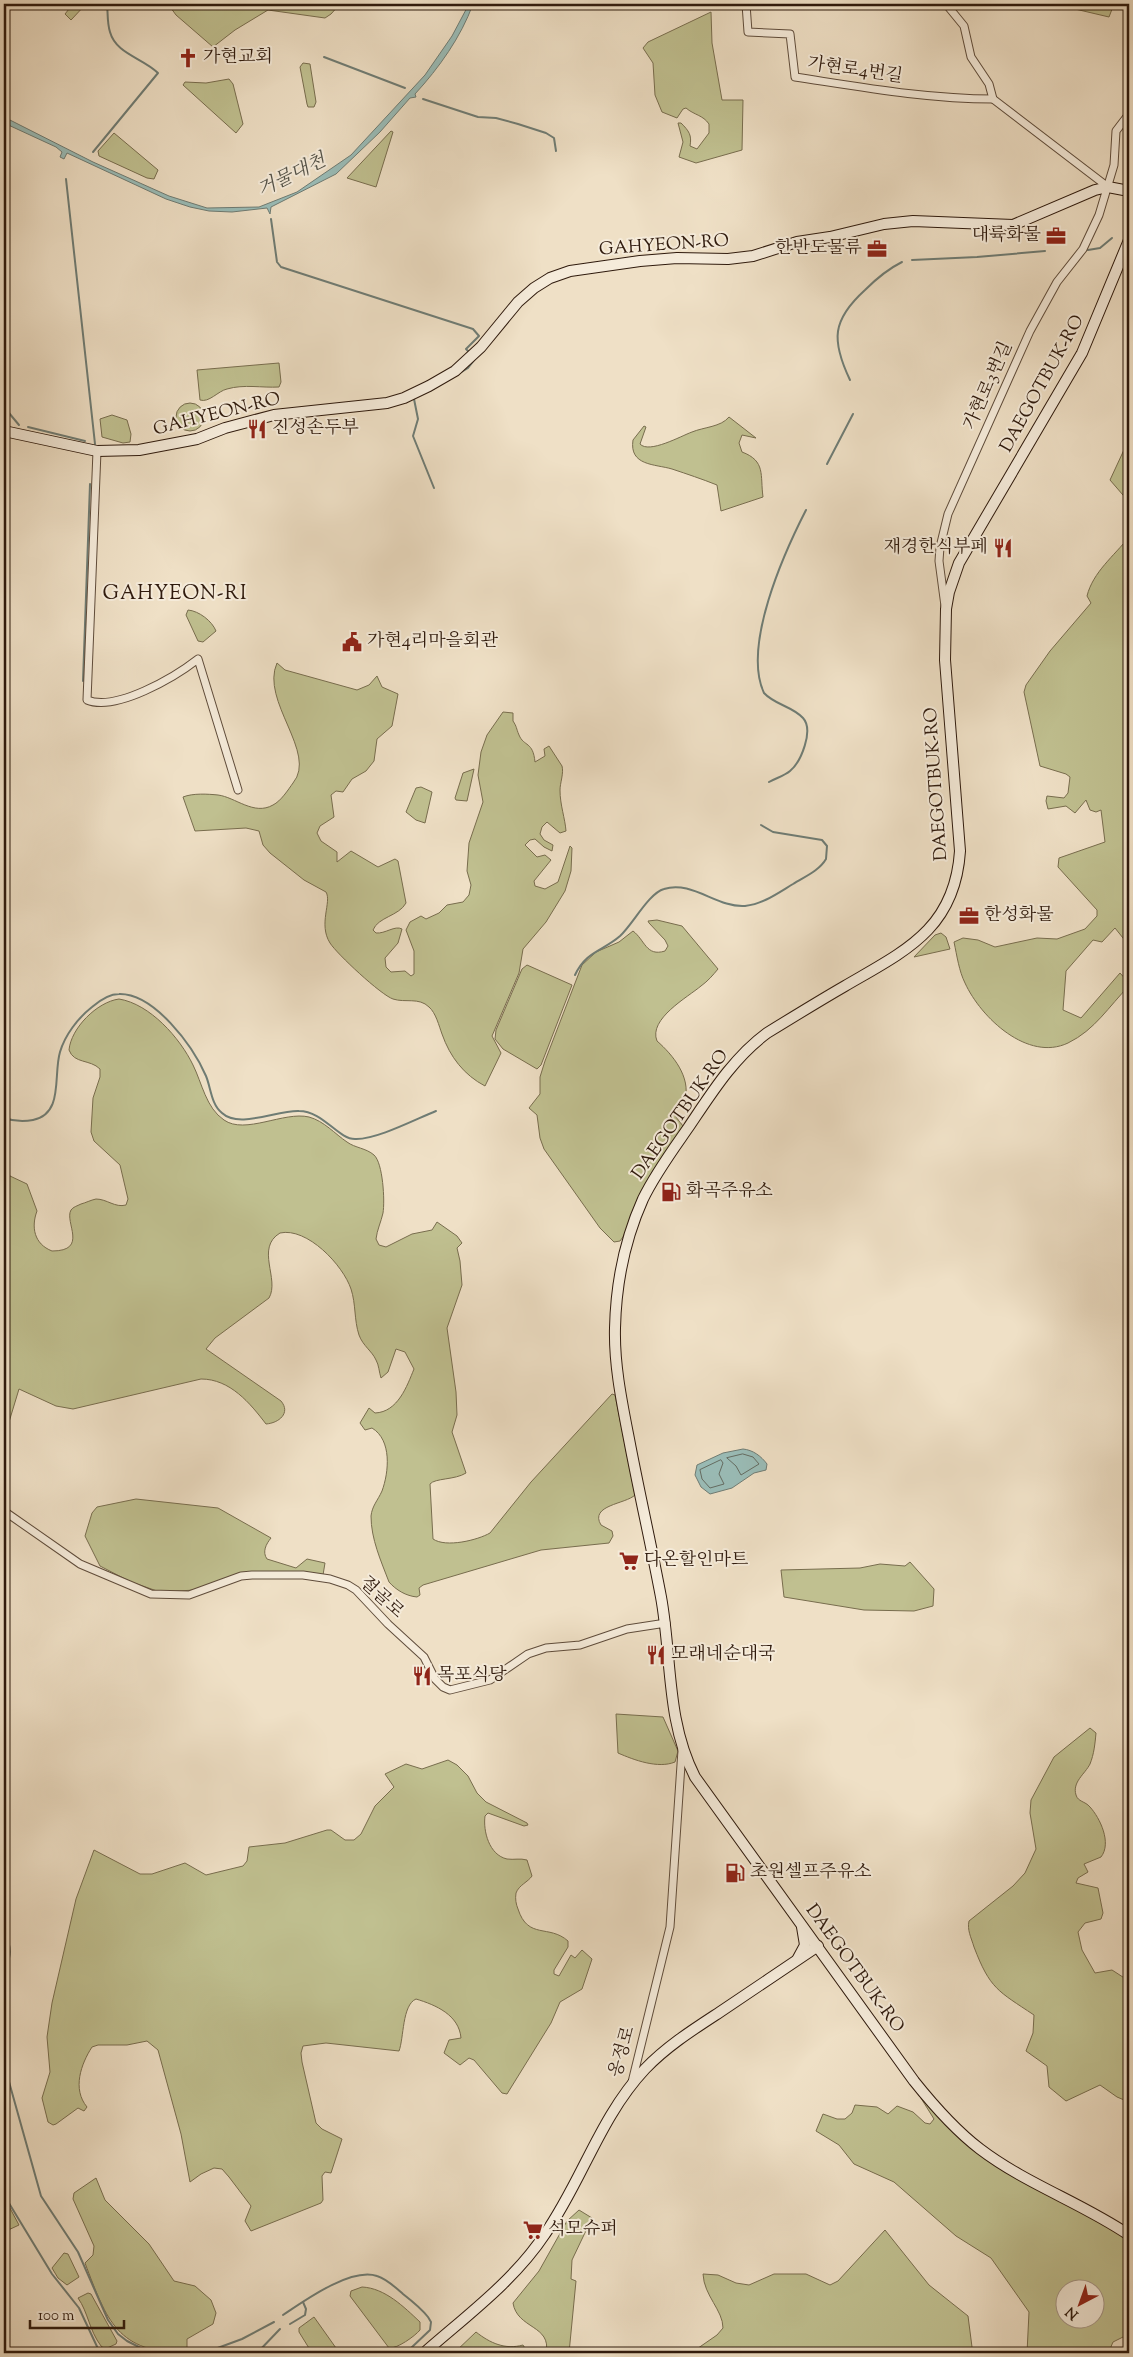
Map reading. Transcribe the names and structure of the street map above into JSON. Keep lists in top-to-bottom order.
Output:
{
  "streets": {
    "street": [
      "가현로4번길",
      "GAHYEON-RO",
      "DAEGOTBUK-RO",
      "가현로3번길",
      "절골로",
      "옹정로"
    ]
  },
  "crossings": [
    ["GAHYEON-RO", "가현로3번길"],
    ["DAEGOTBUK-RO", "가현로3번길"],
    ["DAEGOTBUK-RO", "절골로"],
    ["DAEGOTBUK-RO", "옹정로"]
  ],
  "districts": ["GAHYEON-RI"],
  "water": ["거물대천"],
  "places": {
    "church": ["가현교회"],
    "office": ["대륙화물", "한반도물류", "한성화물"],
    "restaurant": [
      "진성손두부",
      "재경한식부페",
      "모래네순대국",
      "목포식당"
    ],
    "public building": ["가현4리마을회관"],
    "fuel station": ["화곡주유소", "초원셀프주유소"],
    "supermarket": ["다온할인마트", "석모슈퍼"]
  },
  "scale_bar": "100 m",
  "north": "bottom left"
}
